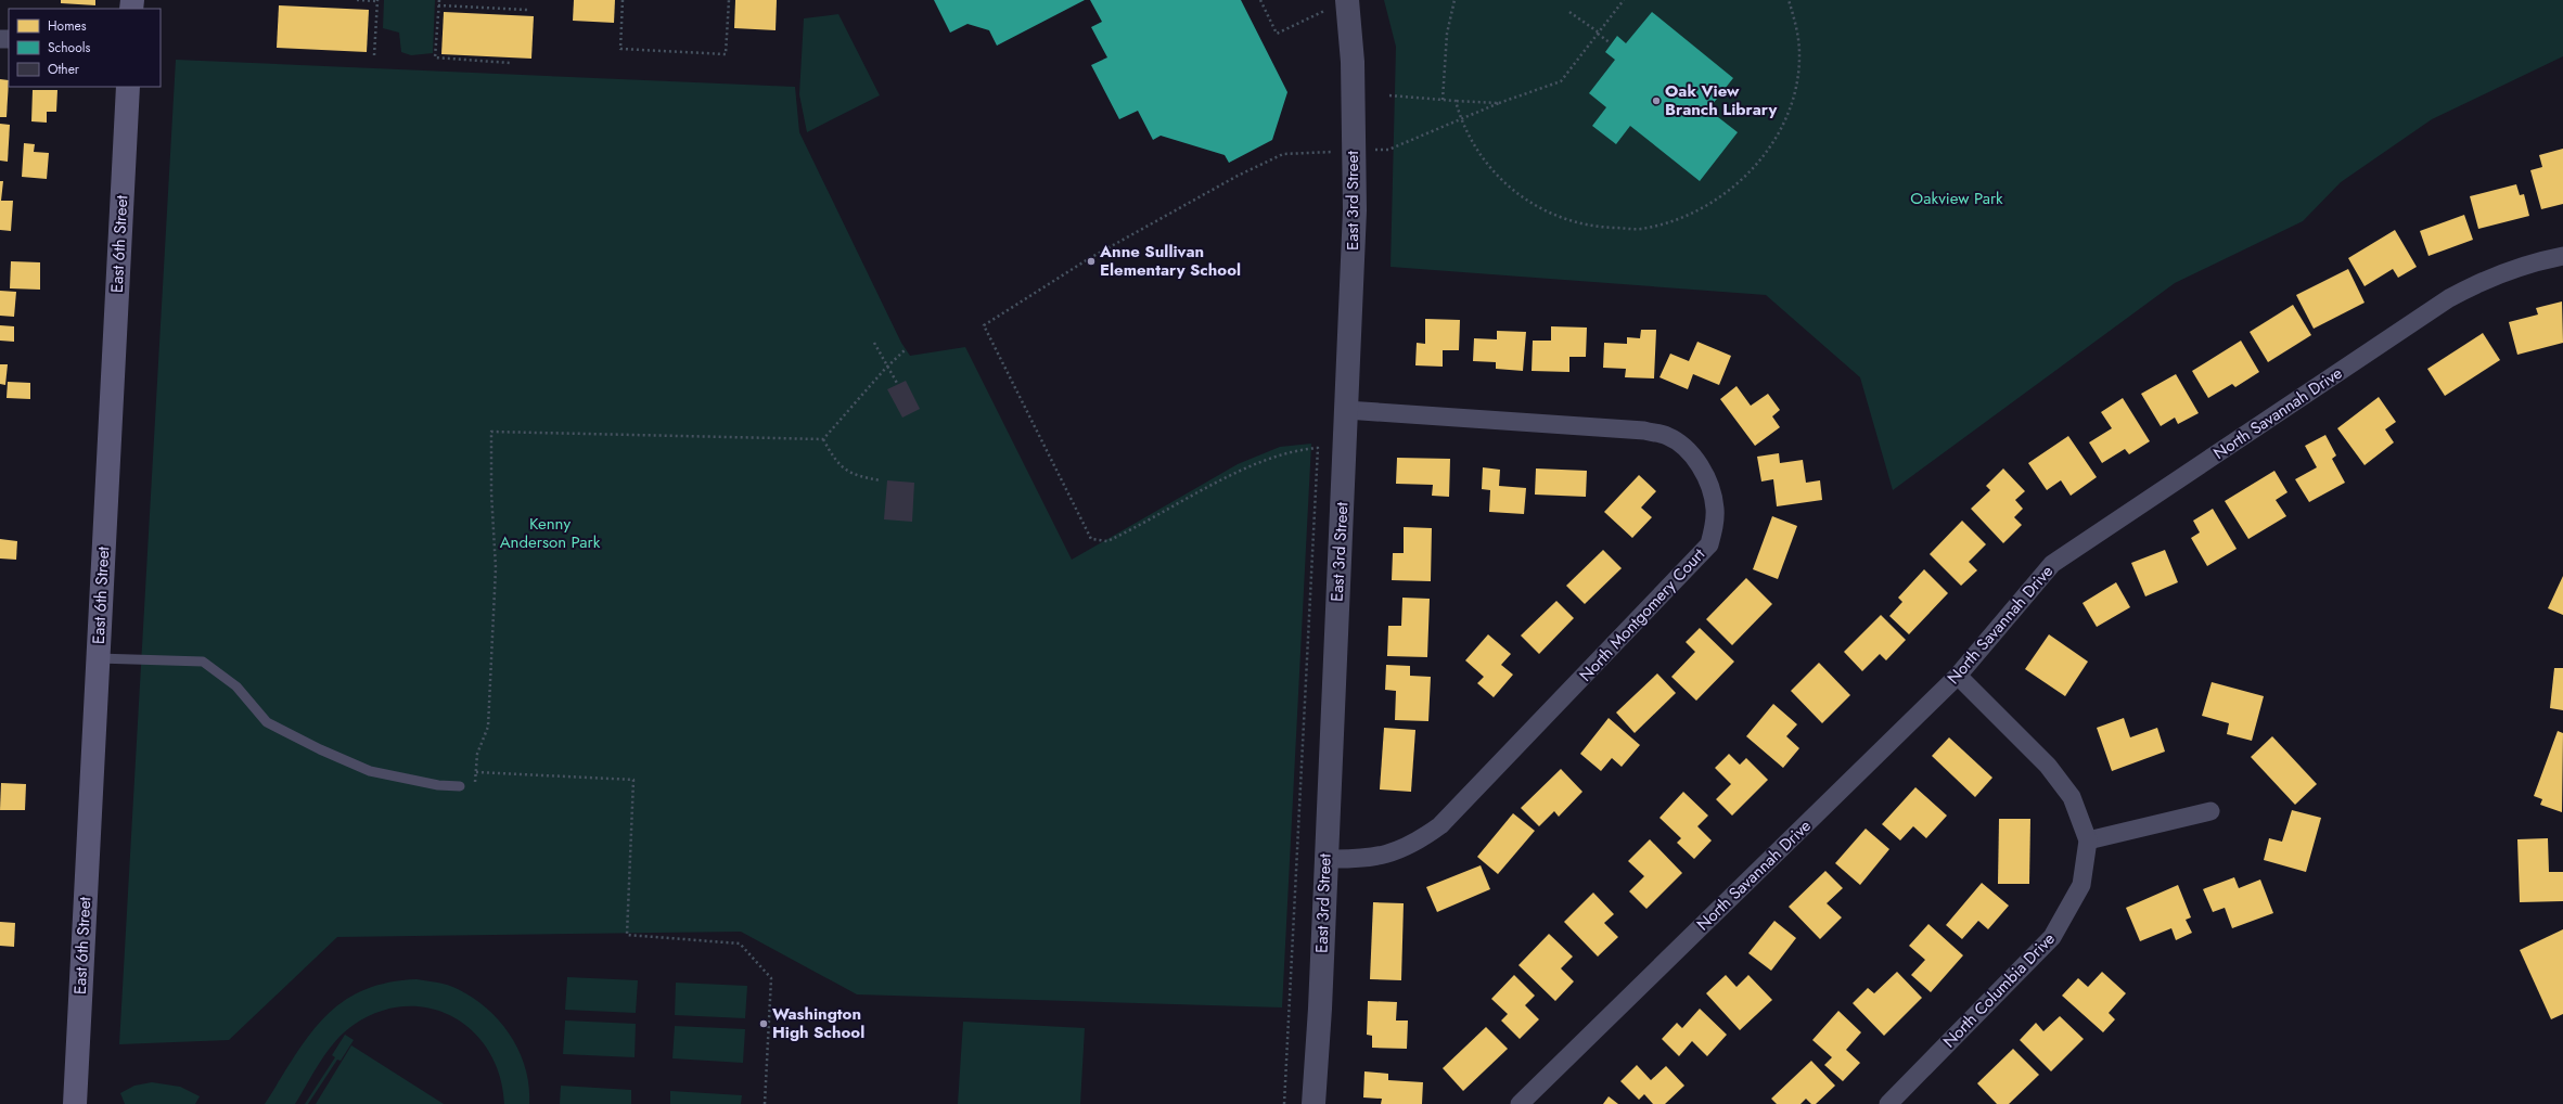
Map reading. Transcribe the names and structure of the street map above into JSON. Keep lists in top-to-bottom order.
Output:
{
  "streets": {
    "main road": ["East 6th Street"],
    "street": [
      "East 3rd Street",
      "North Savannah Drive",
      "North Montgomery Court",
      "North Columbia Drive"
    ]
  },
  "crossings": [
    ["East 3rd Street", "North Montgomery Court"],
    ["North Savannah Drive", "North Columbia Drive"]
  ],
  "parks": ["Oakview Park", "Kenny Anderson Park"],
  "places": ["Oak View Branch Library", "Anne Sullivan Elementary School", "Washington High School"],
  "legend": ["Homes", "Schools", "Other"]
}
